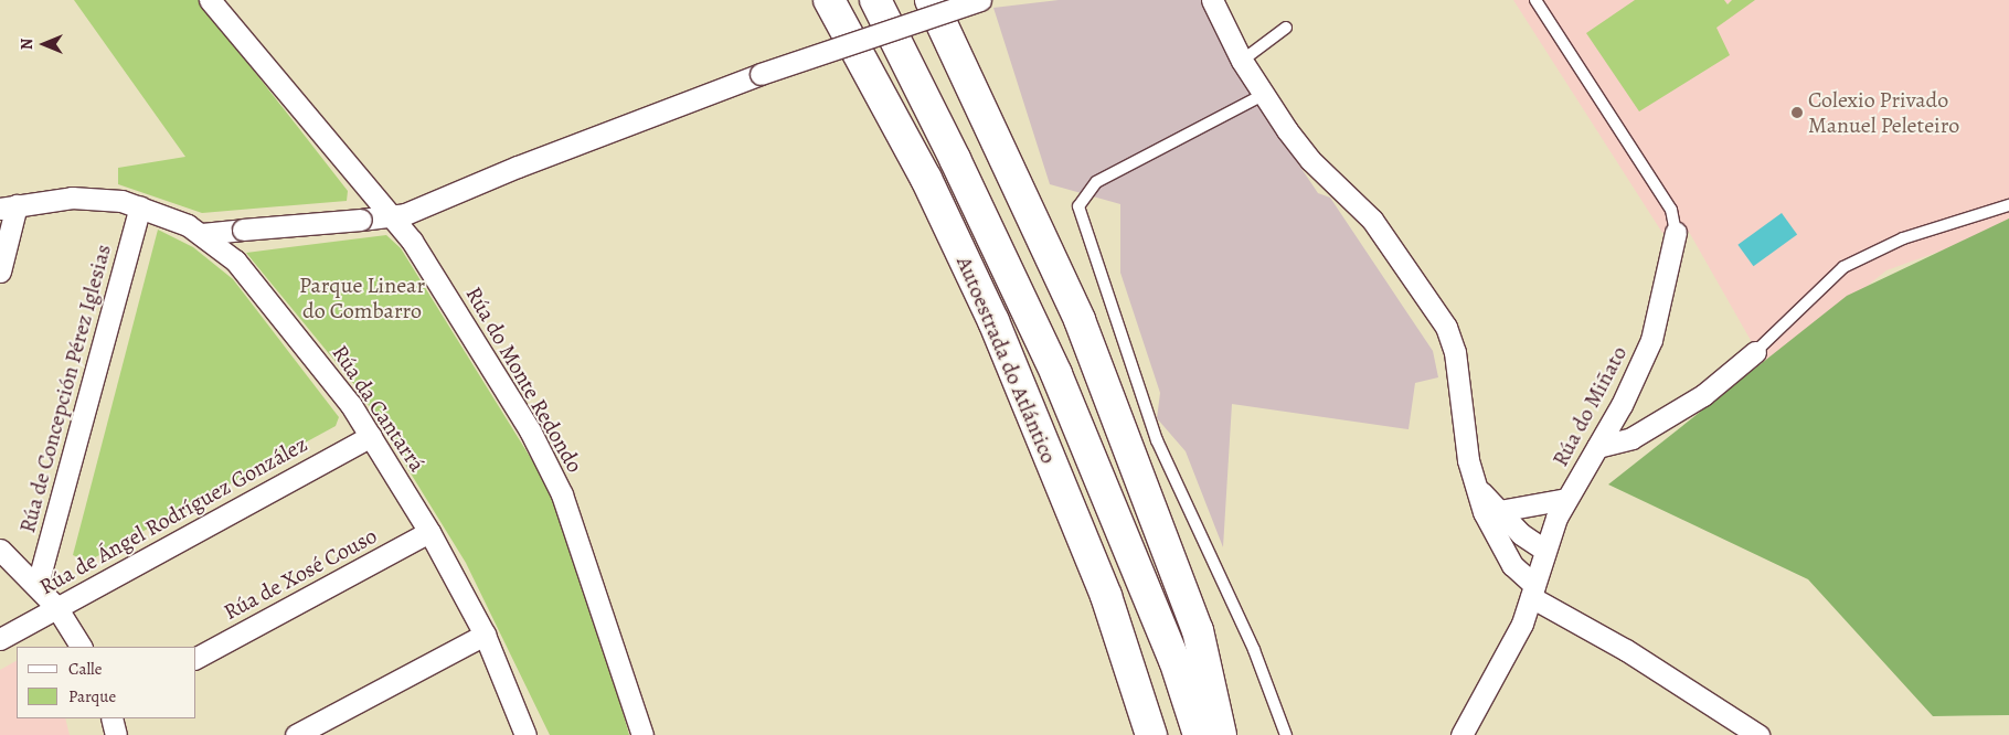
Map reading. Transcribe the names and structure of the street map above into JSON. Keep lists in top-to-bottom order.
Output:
{
  "streets": {
    "highway": ["Autoestrada do Atlántico"],
    "street": [
      "Rúa do Monte Redondo",
      "Rúa de Concepción Pérez Iglesias",
      "Rúa do Miñato",
      "Rúa da Cantarrá",
      "Rúa de Ángel Rodríguez González",
      "Rúa de Xosé Couso"
    ]
  },
  "crossings": [
    ["Rúa de Concepción Pérez Iglesias", "Rúa da Cantarrá"],
    ["Rúa da Cantarrá", "Rúa de Ángel Rodríguez González"],
    ["Rúa da Cantarrá", "Rúa de Xosé Couso"]
  ],
  "parks": ["Parque Linear do Combarro"],
  "places": ["Colexio Privado Manuel Peleteiro"],
  "legend": ["Calle", "Parque"],
  "north": "left"
}
